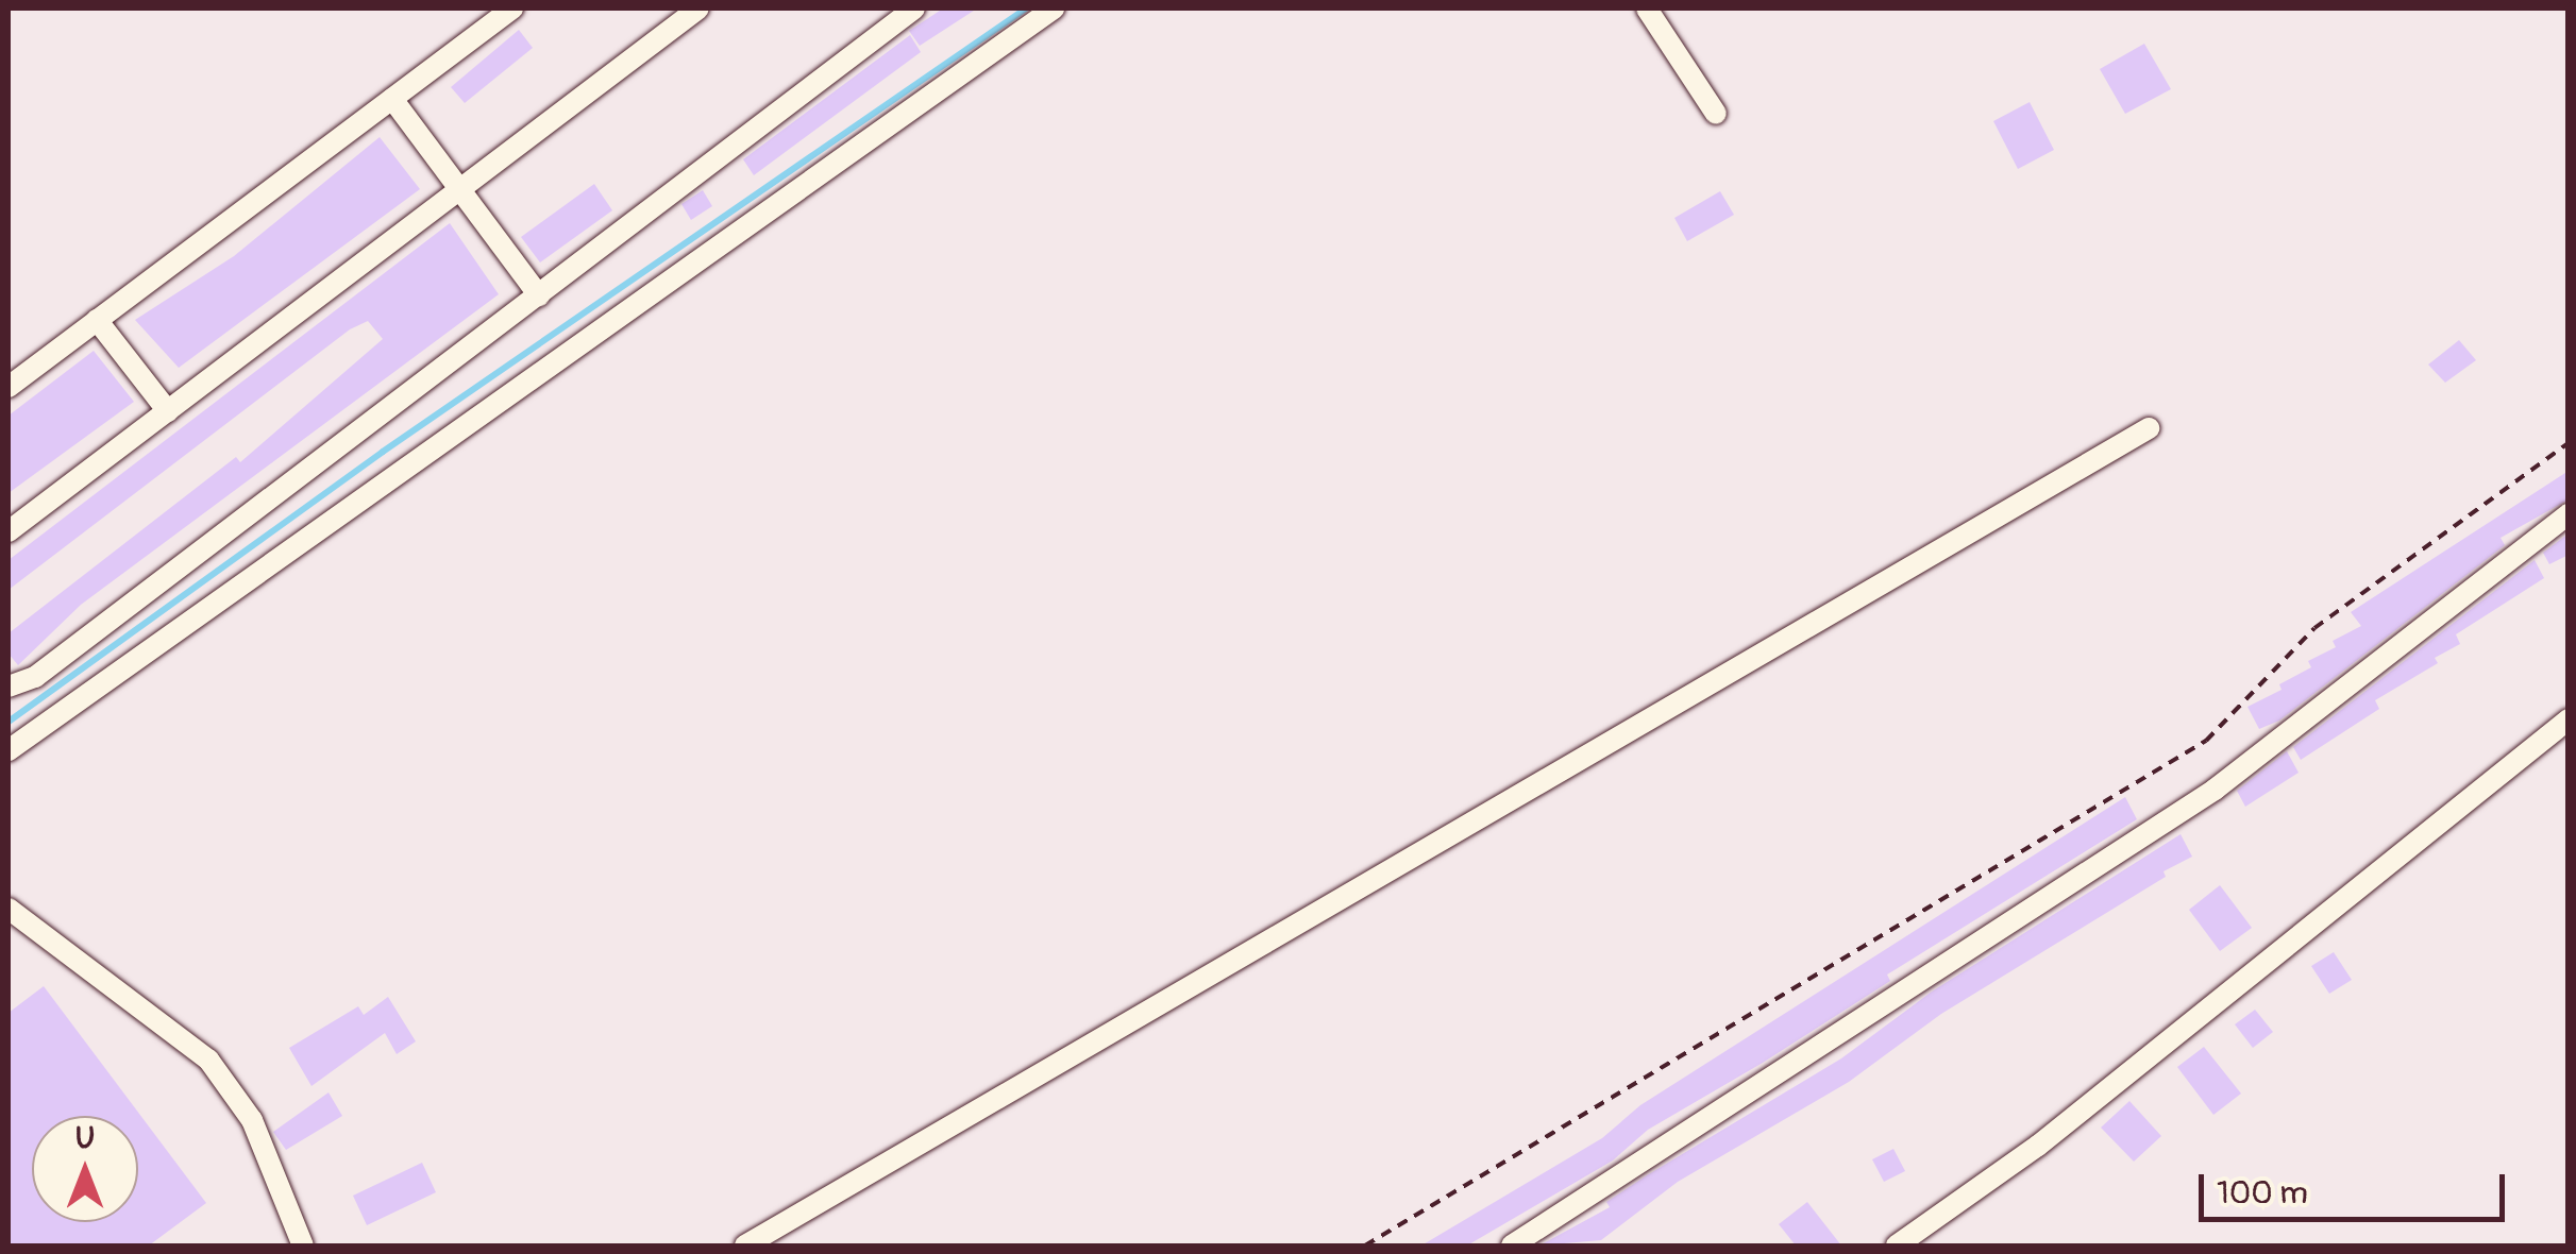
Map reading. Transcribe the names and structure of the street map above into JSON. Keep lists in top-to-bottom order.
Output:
{
  "scale_bar": "100 m",
  "north": "top"
}
